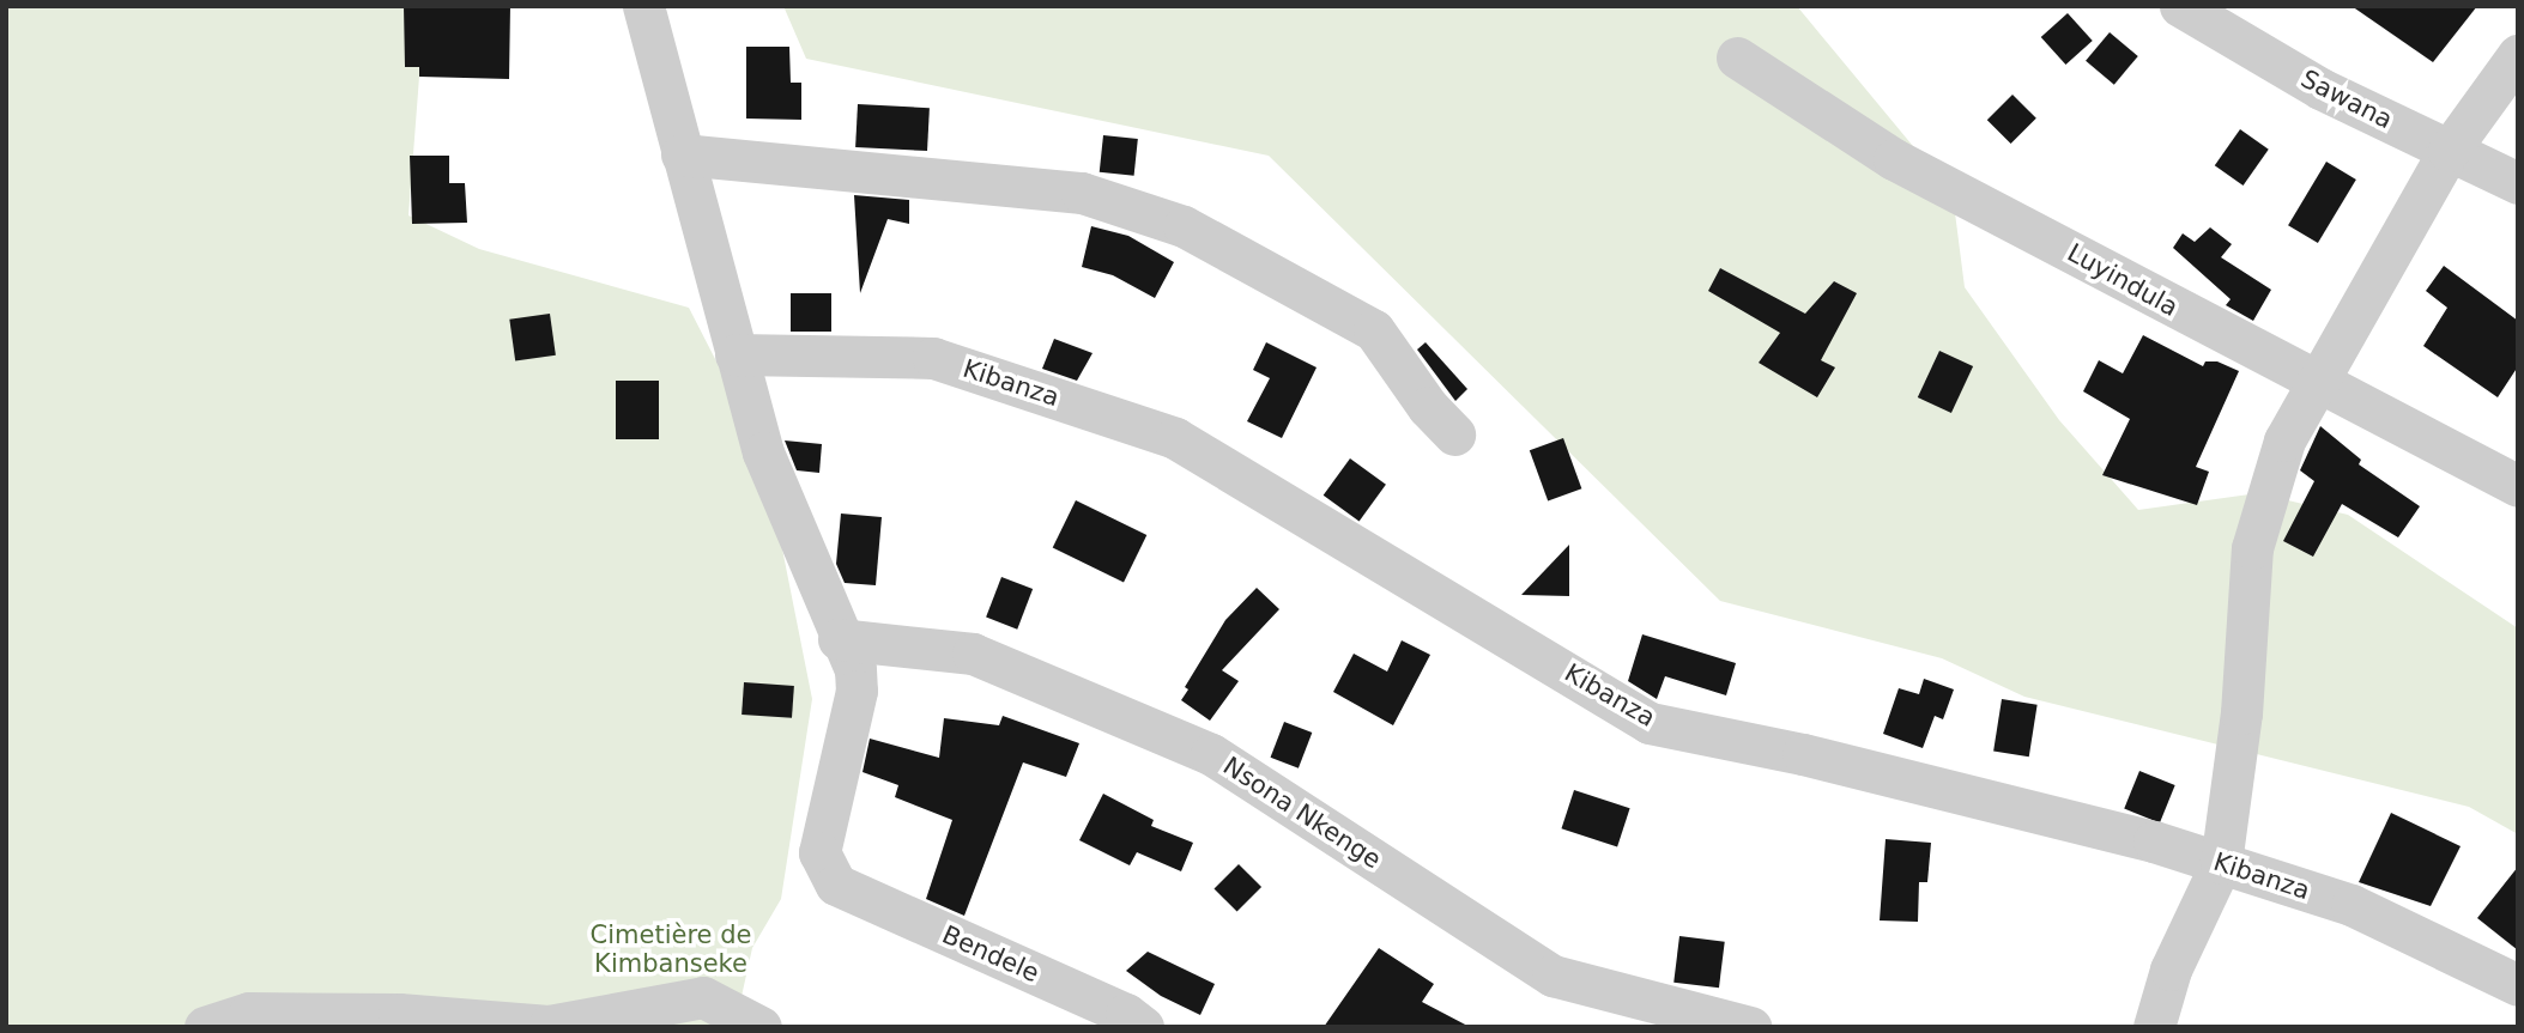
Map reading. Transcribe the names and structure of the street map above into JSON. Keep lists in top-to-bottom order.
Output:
{
  "streets": {
    "street": [
      "Sawana",
      "Luyindula",
      "Kibanza",
      "Nsona Nkenge",
      "Bendele"
    ]
  },
  "crossings": [
    ["Nsona Nkenge", "Bendele"]
  ],
  "parks": ["Cimetière de Kimbanseke"]
}
